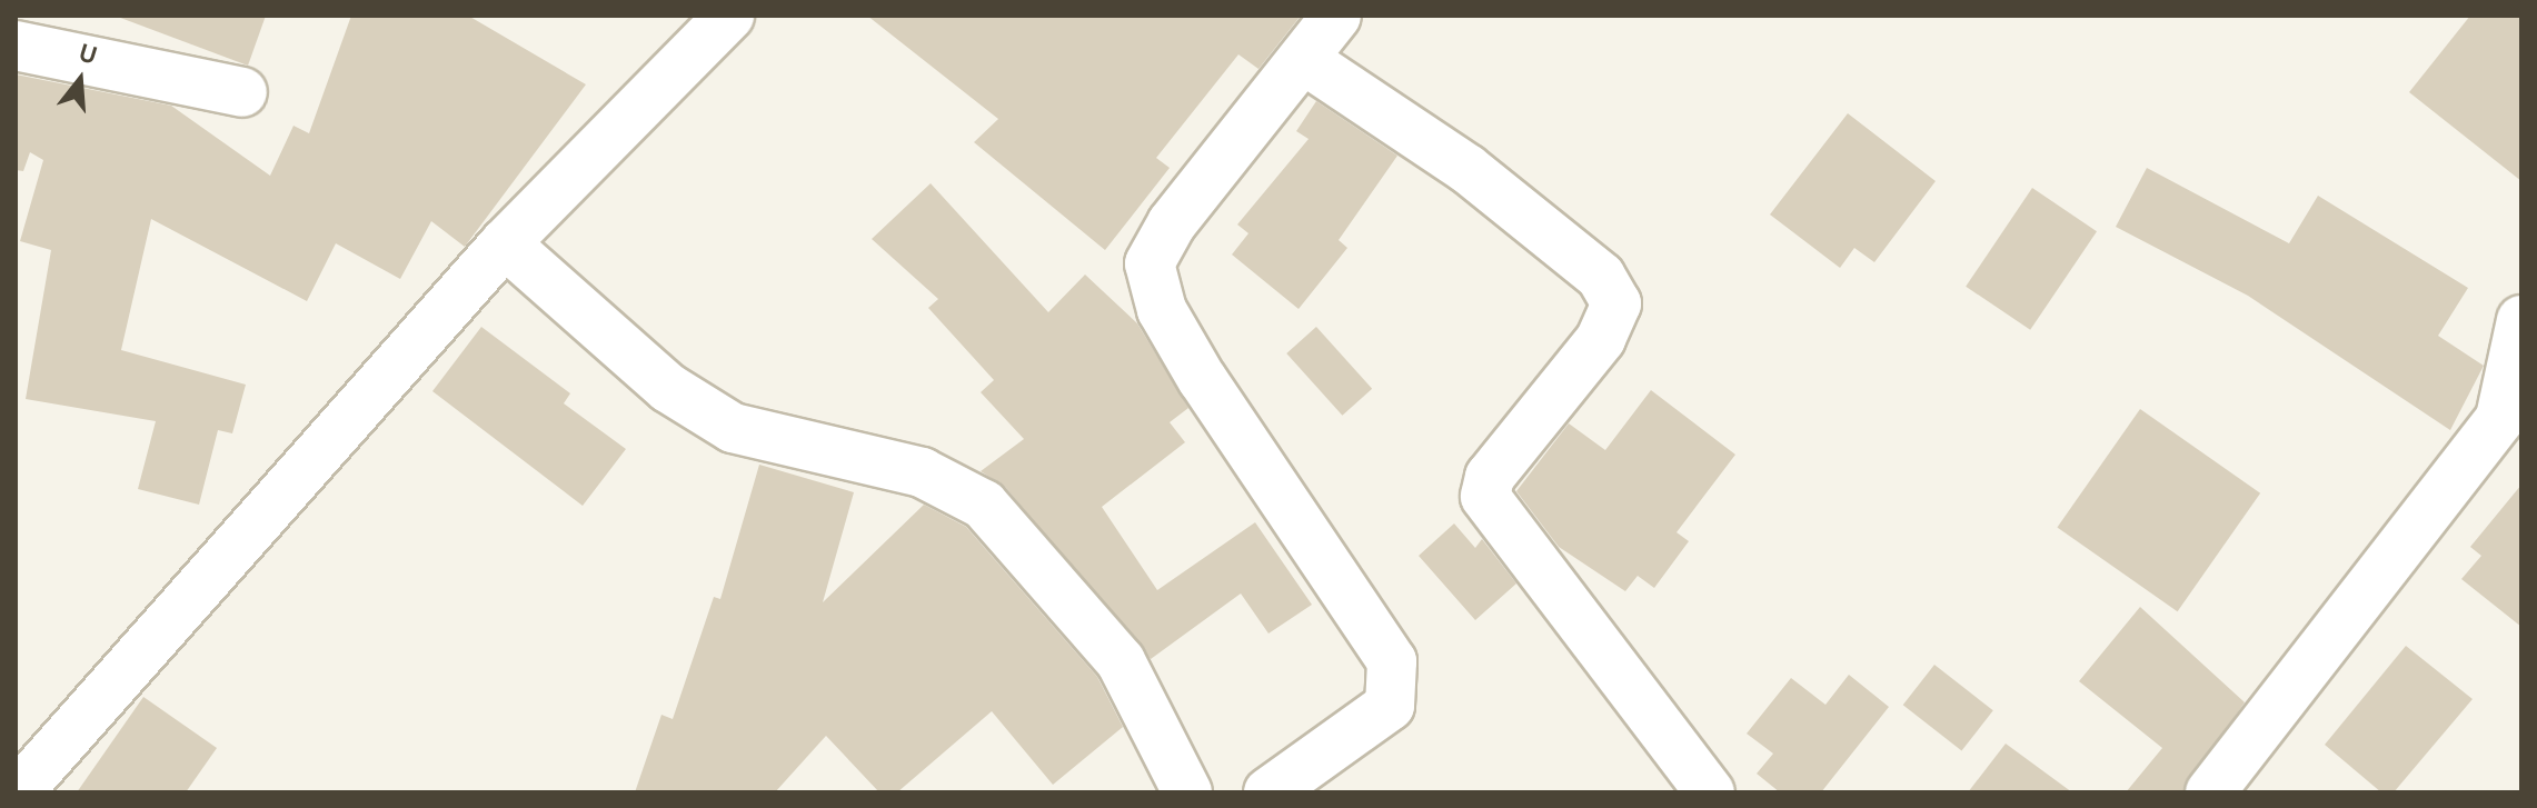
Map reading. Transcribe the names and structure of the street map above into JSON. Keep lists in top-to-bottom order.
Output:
{
  "north": "top"
}
